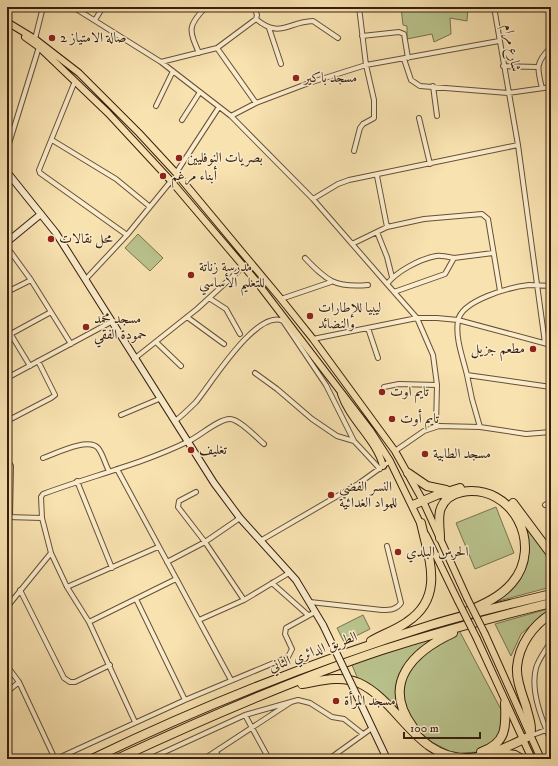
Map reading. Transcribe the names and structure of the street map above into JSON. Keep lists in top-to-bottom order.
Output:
{
  "streets": {
    "highway": ["الطريق الدائري الثاني"],
    "street": ["شارع مرام"]
  },
  "places": [
    "صالة الامتياز 2",
    "مسجد باكير",
    "بصريات النوفليين",
    "أبناء مرغم",
    "محل نقالات",
    "مدرسة زناتة للتعليم الأساسي",
    "ليبيا للإطارات والنضائد",
    "مسجد محمد حمودة الفقي",
    "مطعم جزيل",
    "تايم اوت",
    "تايم أوت",
    "تغليف",
    "مسجد الطابية",
    "النسر الفضي للمواد الغدائية",
    "الحرس البلدي",
    "مسجد المرأة"
  ],
  "scale_bar": "100 m"
}
